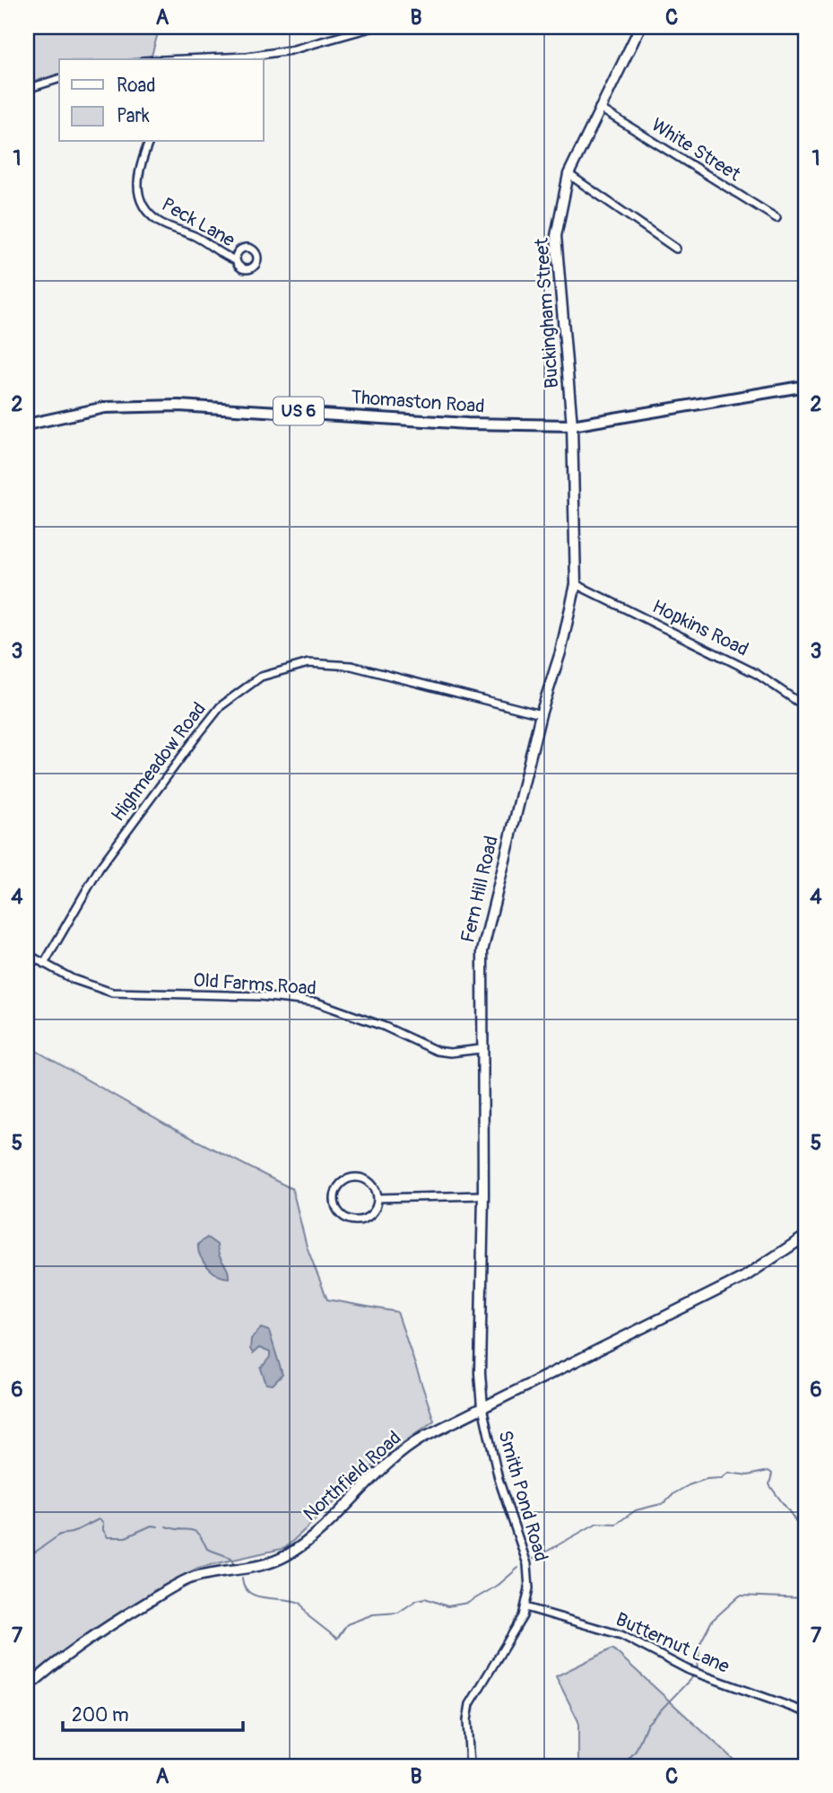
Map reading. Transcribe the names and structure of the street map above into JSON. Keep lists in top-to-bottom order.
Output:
{
  "streets": {
    "main road": ["Thomaston Road", "US 6"],
    "street": [
      "White Street",
      "Peck Lane",
      "Buckingham Street",
      "Hopkins Road",
      "Highmeadow Road",
      "Fern Hill Road",
      "Old Farms Road",
      "Northfield Road",
      "Smith Pond Road",
      "Butternut Lane"
    ]
  },
  "crossings": [
    ["White Street", "Buckingham Street"],
    ["Buckingham Street", "Thomaston Road"],
    ["Buckingham Street", "Fern Hill Road"],
    ["Thomaston Road", "Fern Hill Road"],
    ["Hopkins Road", "Fern Hill Road"],
    ["Highmeadow Road", "Fern Hill Road"],
    ["Highmeadow Road", "Old Farms Road"],
    ["Fern Hill Road", "Old Farms Road"],
    ["Fern Hill Road", "Northfield Road"],
    ["Fern Hill Road", "Smith Pond Road"],
    ["Northfield Road", "Smith Pond Road"],
    ["Smith Pond Road", "Butternut Lane"]
  ],
  "legend": ["Road", "Park"],
  "scale_bar": "200 m",
  "grid": {
    "columns": ["A", "B", "C"],
    "rows": [
      "1",
      "2",
      "3",
      "4",
      "5",
      "6",
      "7"
    ]
  }
}
